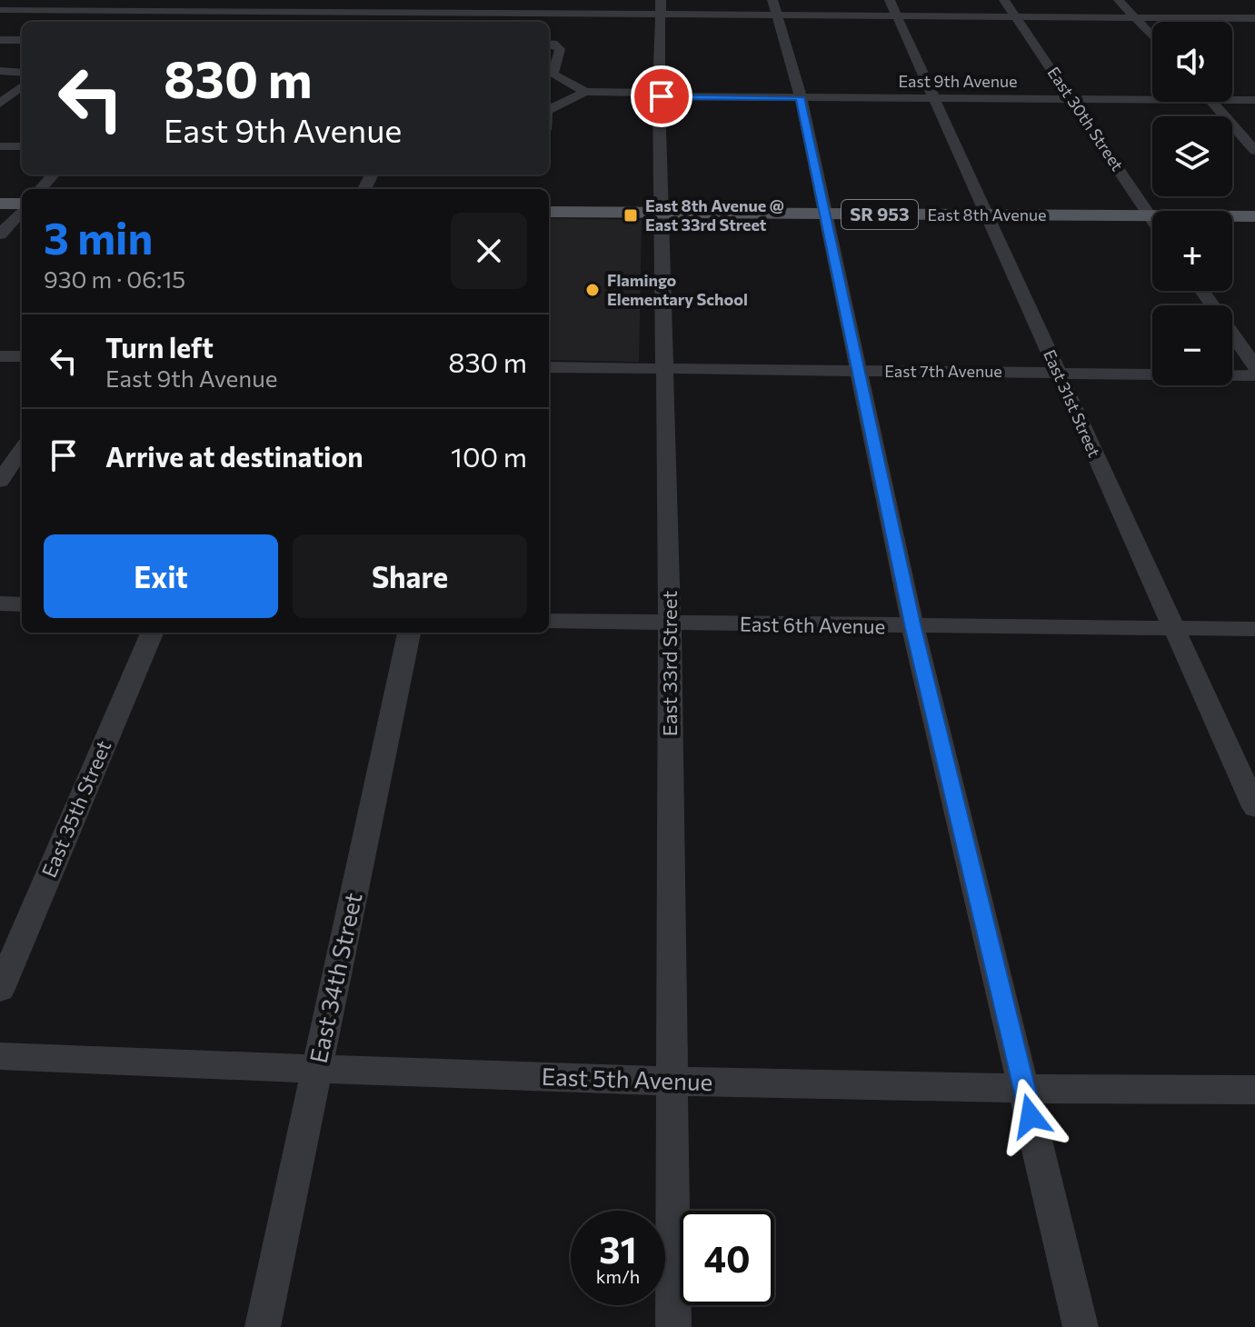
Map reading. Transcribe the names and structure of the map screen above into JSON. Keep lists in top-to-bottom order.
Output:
{
  "streets": {
    "main road": ["SR 953", "East 8th Avenue"],
    "street": [
      "East 9th Avenue",
      "East 30th Street",
      "East 7th Avenue",
      "East 31st Street",
      "East 6th Avenue",
      "East 33rd Street",
      "East 35th Street",
      "East 34th Street",
      "East 5th Avenue"
    ]
  },
  "crossings": [
    ["East 9th Avenue", "East 30th Street"],
    ["East 9th Avenue", "East 31st Street"],
    ["East 9th Avenue", "East 33rd Street"],
    ["East 30th Street", "East 8th Avenue"],
    ["East 8th Avenue", "East 31st Street"],
    ["East 8th Avenue", "East 33rd Street"],
    ["East 7th Avenue", "East 31st Street"],
    ["East 7th Avenue", "East 33rd Street"],
    ["East 31st Street", "East 6th Avenue"],
    ["East 6th Avenue", "East 33rd Street"],
    ["East 33rd Street", "East 5th Avenue"],
    ["East 34th Street", "East 5th Avenue"]
  ],
  "places": {
    "transit": ["East 8th Avenue @ East 33rd Street"],
    "other": ["Flamingo Elementary School"]
  },
  "page": {
    "map_buttons": ["+", "−"],
    "turn": ["830 m", "East 9th Avenue"],
    "heading": ["3 min", "930 m · 06:15"],
    "list": [
      {
        "name": "Turn left",
        "note": "East 9th Avenue",
        "value": "830 m"
      },
      {
        "name": "Arrive at destination",
        "value": "100 m"
      }
    ],
    "buttons": ["Exit", "Share"],
    "speed": "31 km/h",
    "limit": "40"
  }
}
